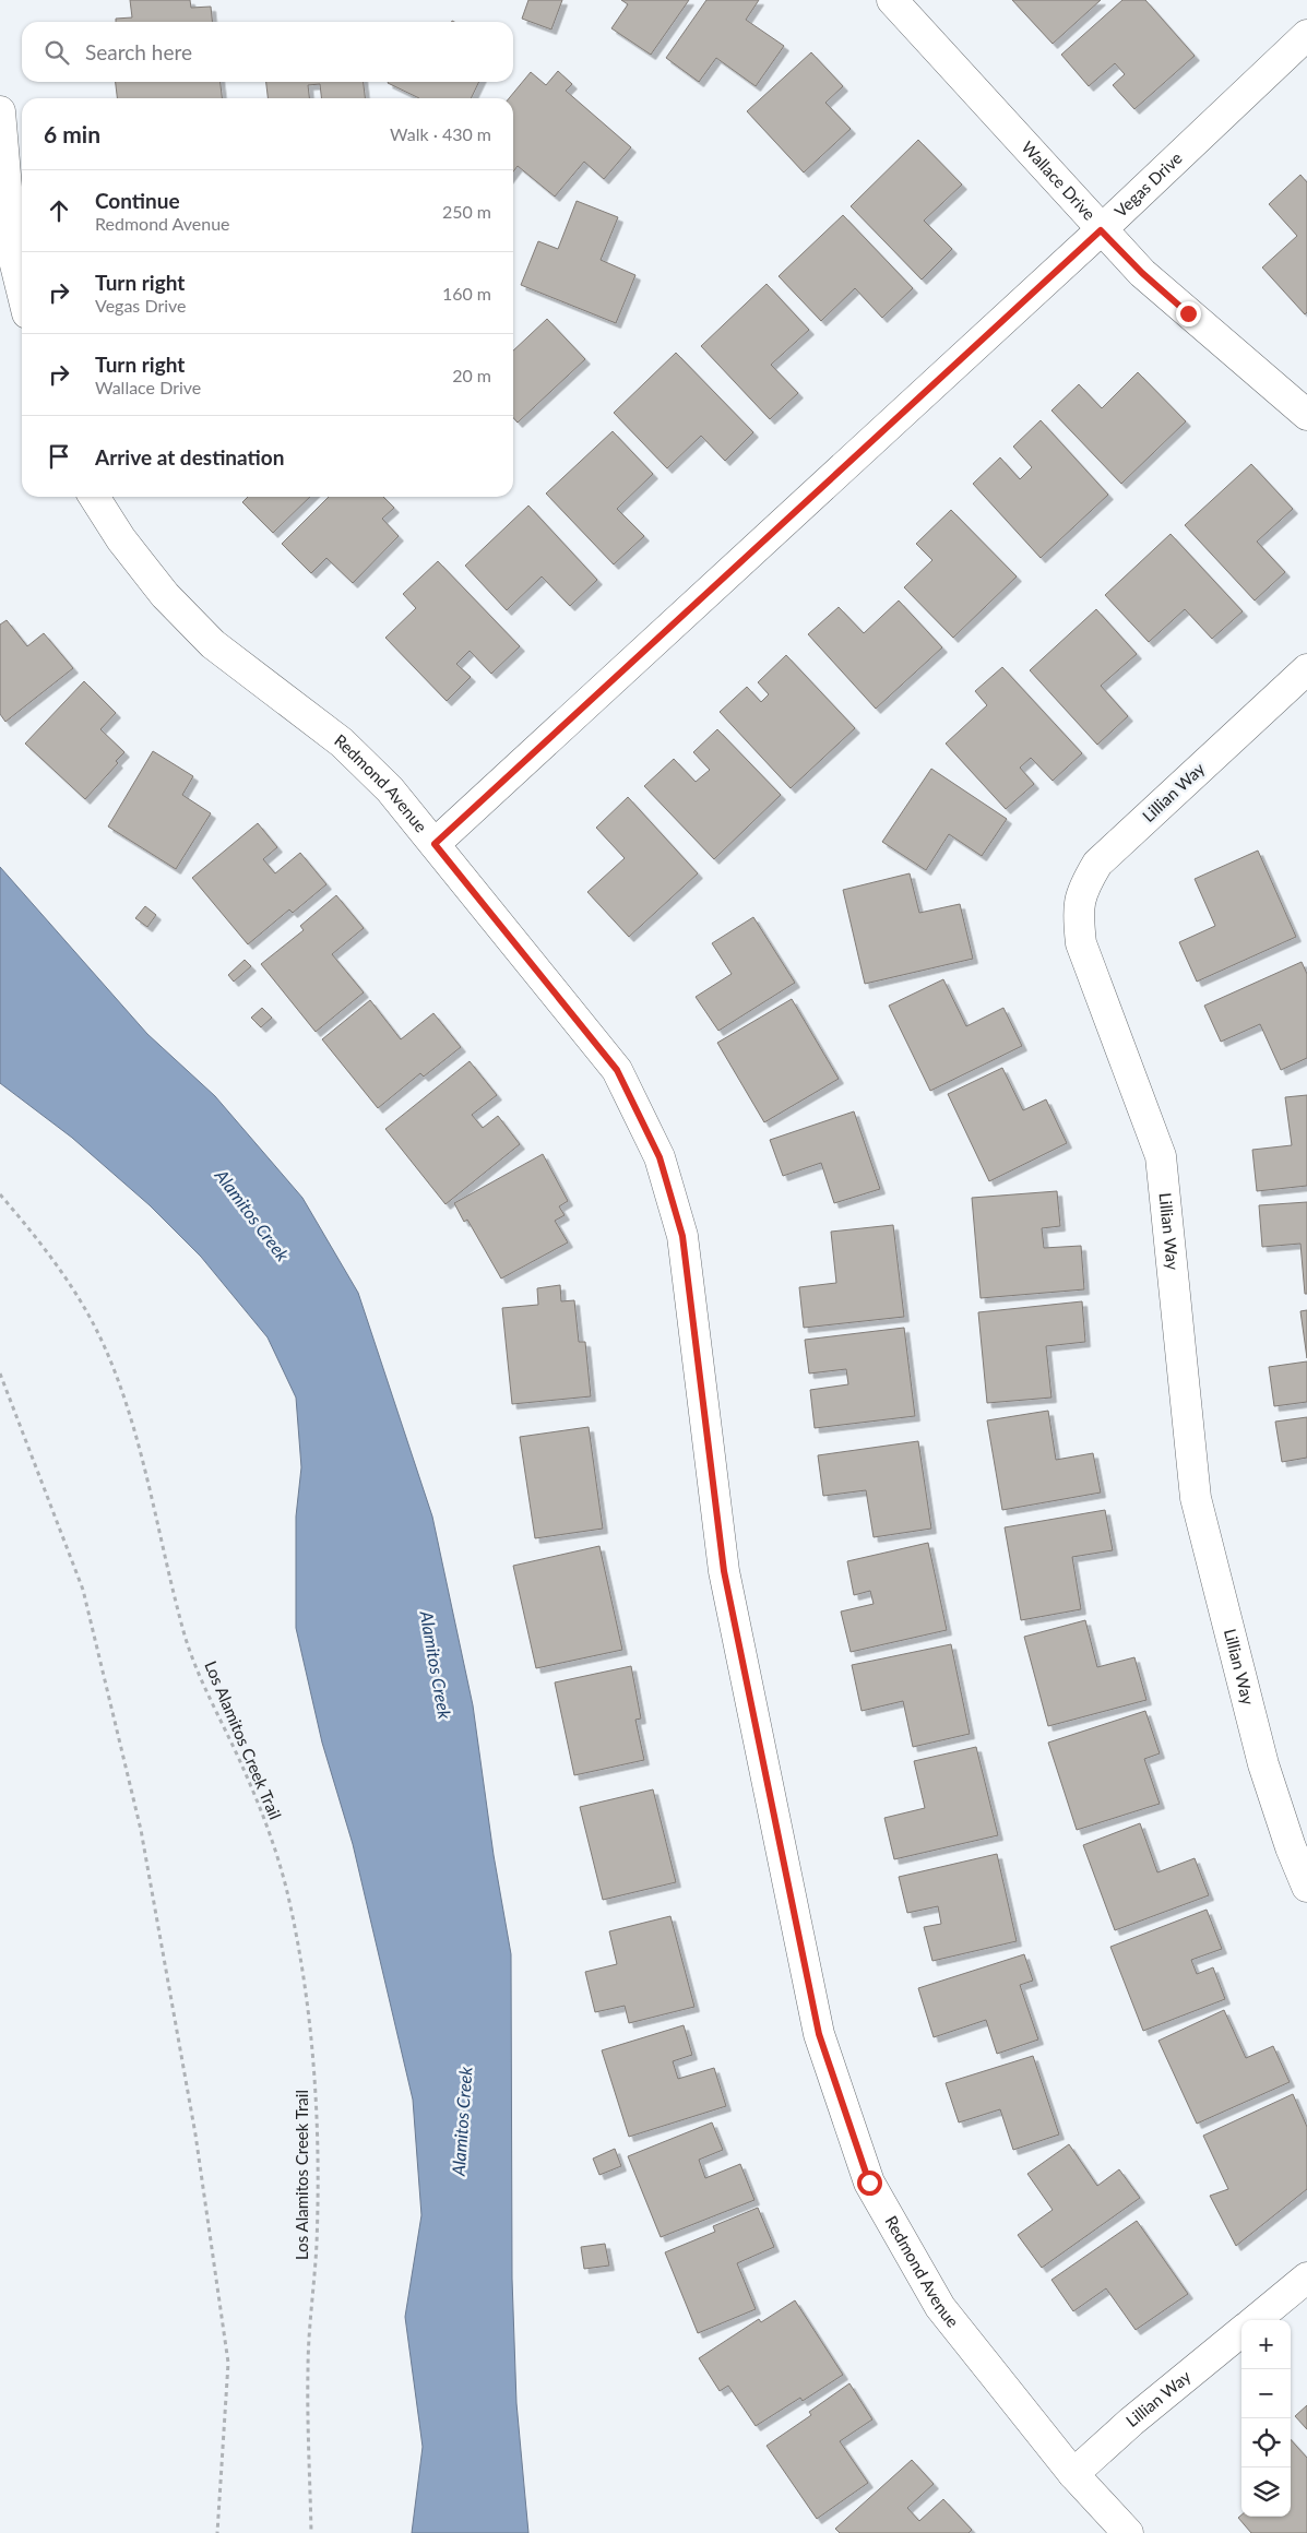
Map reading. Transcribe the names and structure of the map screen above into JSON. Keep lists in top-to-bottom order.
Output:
{
  "streets": {
    "street": [
      "Wallace Drive",
      "Vegas Drive",
      "Redmond Avenue",
      "Lillian Way"
    ],
    "path": ["Los Alamitos Creek Trail"]
  },
  "crossings": [
    ["Wallace Drive", "Vegas Drive"],
    ["Vegas Drive", "Redmond Avenue"],
    ["Redmond Avenue", "Lillian Way"]
  ],
  "water": ["Alamitos Creek"],
  "page": {
    "search": "Search here",
    "heading": ["6 min", "Walk · 430 m"],
    "list": [
      ["Continue", "Redmond Avenue", "250 m"],
      ["Turn right", "Vegas Drive", "160 m"],
      ["Turn right", "Wallace Drive", "20 m"],
      "Arrive at destination"
    ],
    "map_buttons": ["+", "−"]
  }
}
